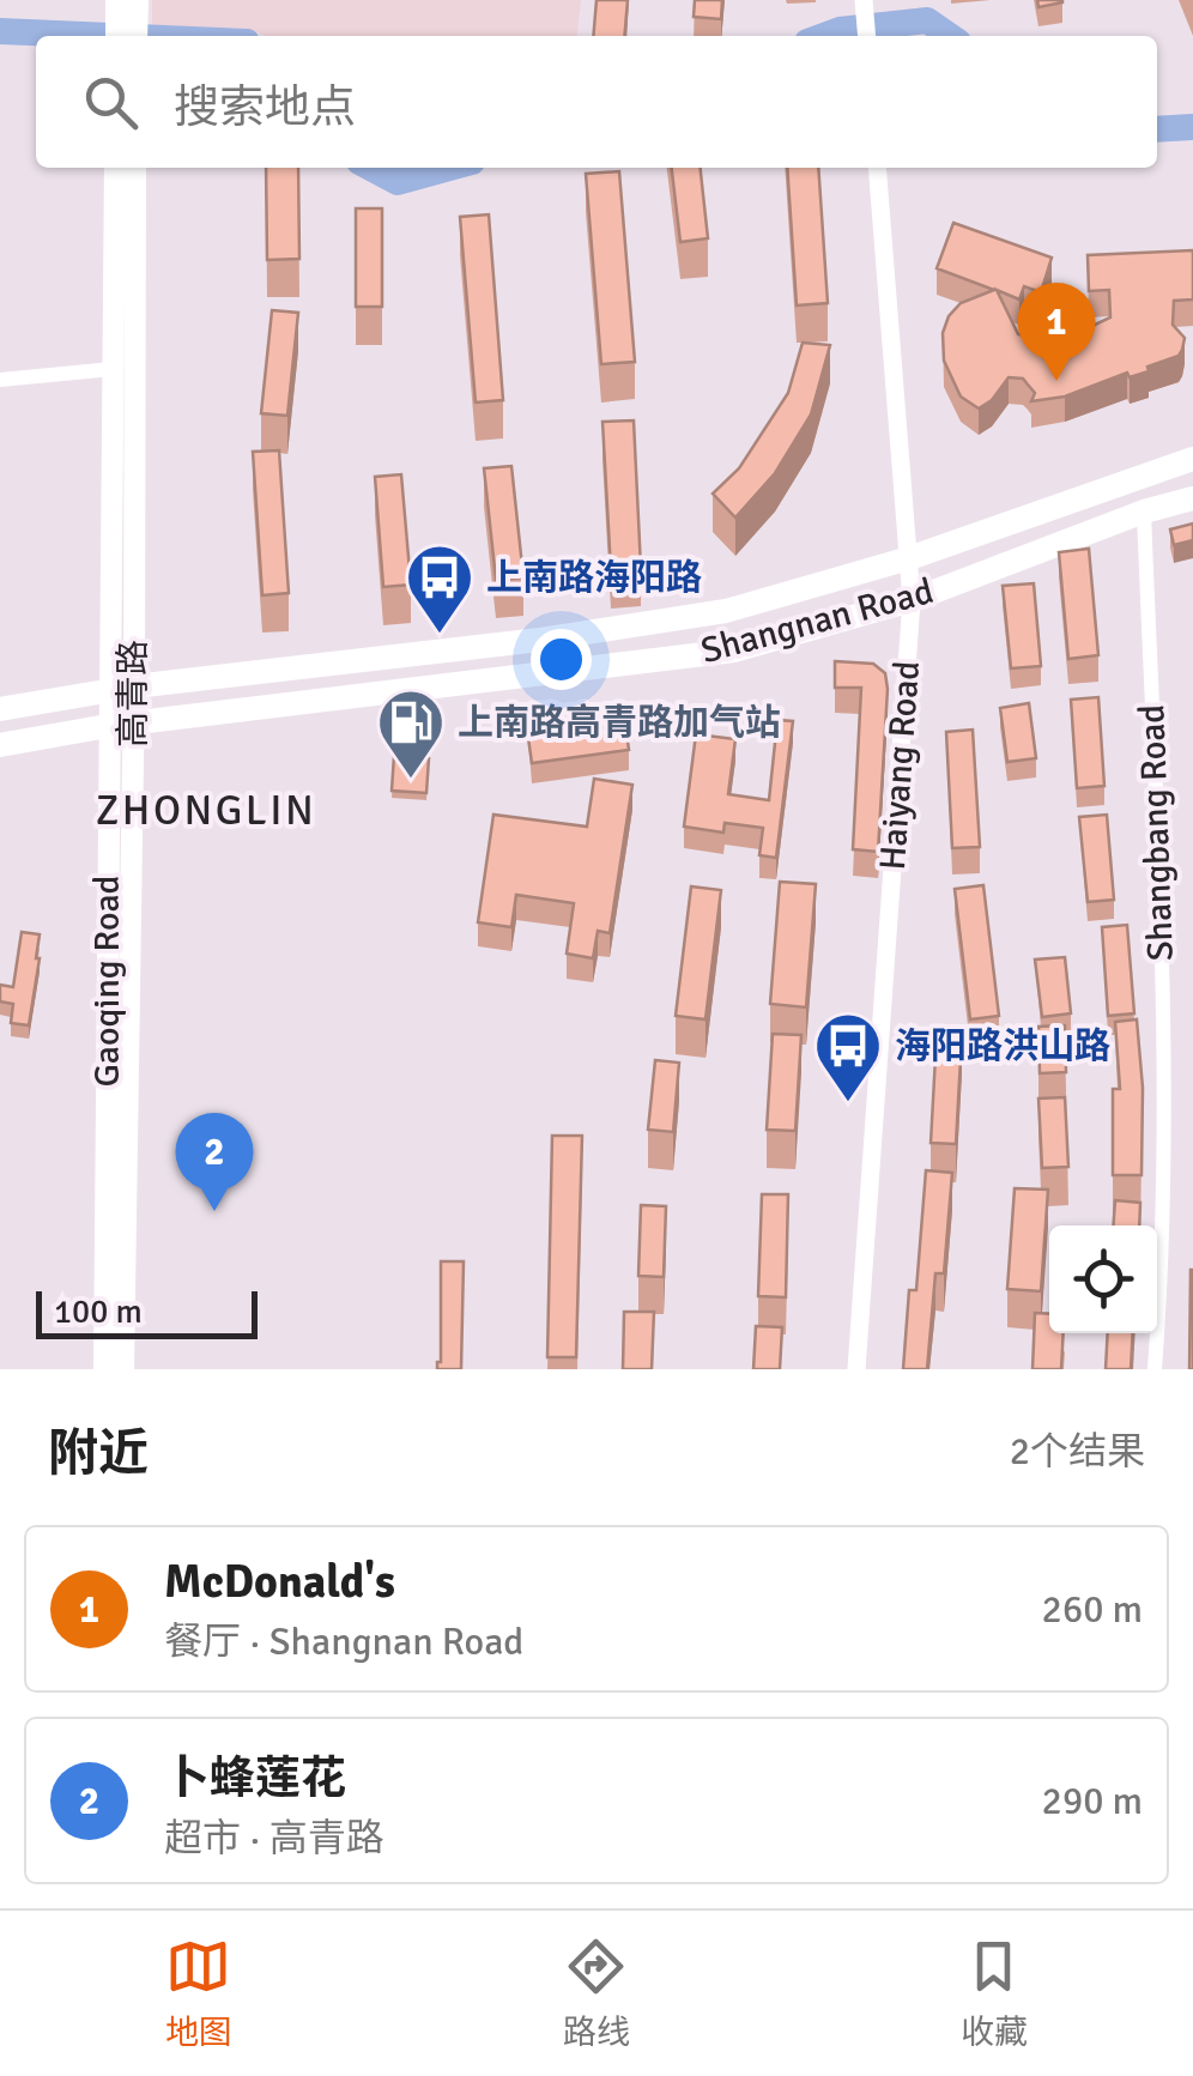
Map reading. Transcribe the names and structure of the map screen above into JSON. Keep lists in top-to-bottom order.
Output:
{
  "streets": {
    "main road": ["Shangnan Road", "高青路", "Gaoqing Road"],
    "street": ["Haiyang Road", "Shangbang Road"]
  },
  "crossings": [
    ["Shangnan Road", "高青路"],
    ["Shangnan Road", "Haiyang Road"],
    ["Shangnan Road", "Shangbang Road"],
    ["Shangnan Road", "Gaoqing Road"]
  ],
  "districts": ["ZHONGLIN"],
  "places": {
    "bus stop": ["上南路海阳路", "海阳路洪山路"],
    "fuel station": ["上南路高青路加气站"]
  },
  "scale_bar": "100 m",
  "page": {
    "search": "搜索地点",
    "pins": ["1", "2"],
    "scale": "100 m",
    "heading": ["附近", "2个结果"],
    "list": [
      {
        "mark": "1",
        "name": "McDonald's",
        "note": "餐厅 · Shangnan Road",
        "value": "260 m"
      },
      {
        "mark": "2",
        "name": "卜蜂莲花",
        "note": "超市 · 高青路",
        "value": "290 m"
      }
    ],
    "nav": ["地图", "路线", "收藏"]
  }
}
